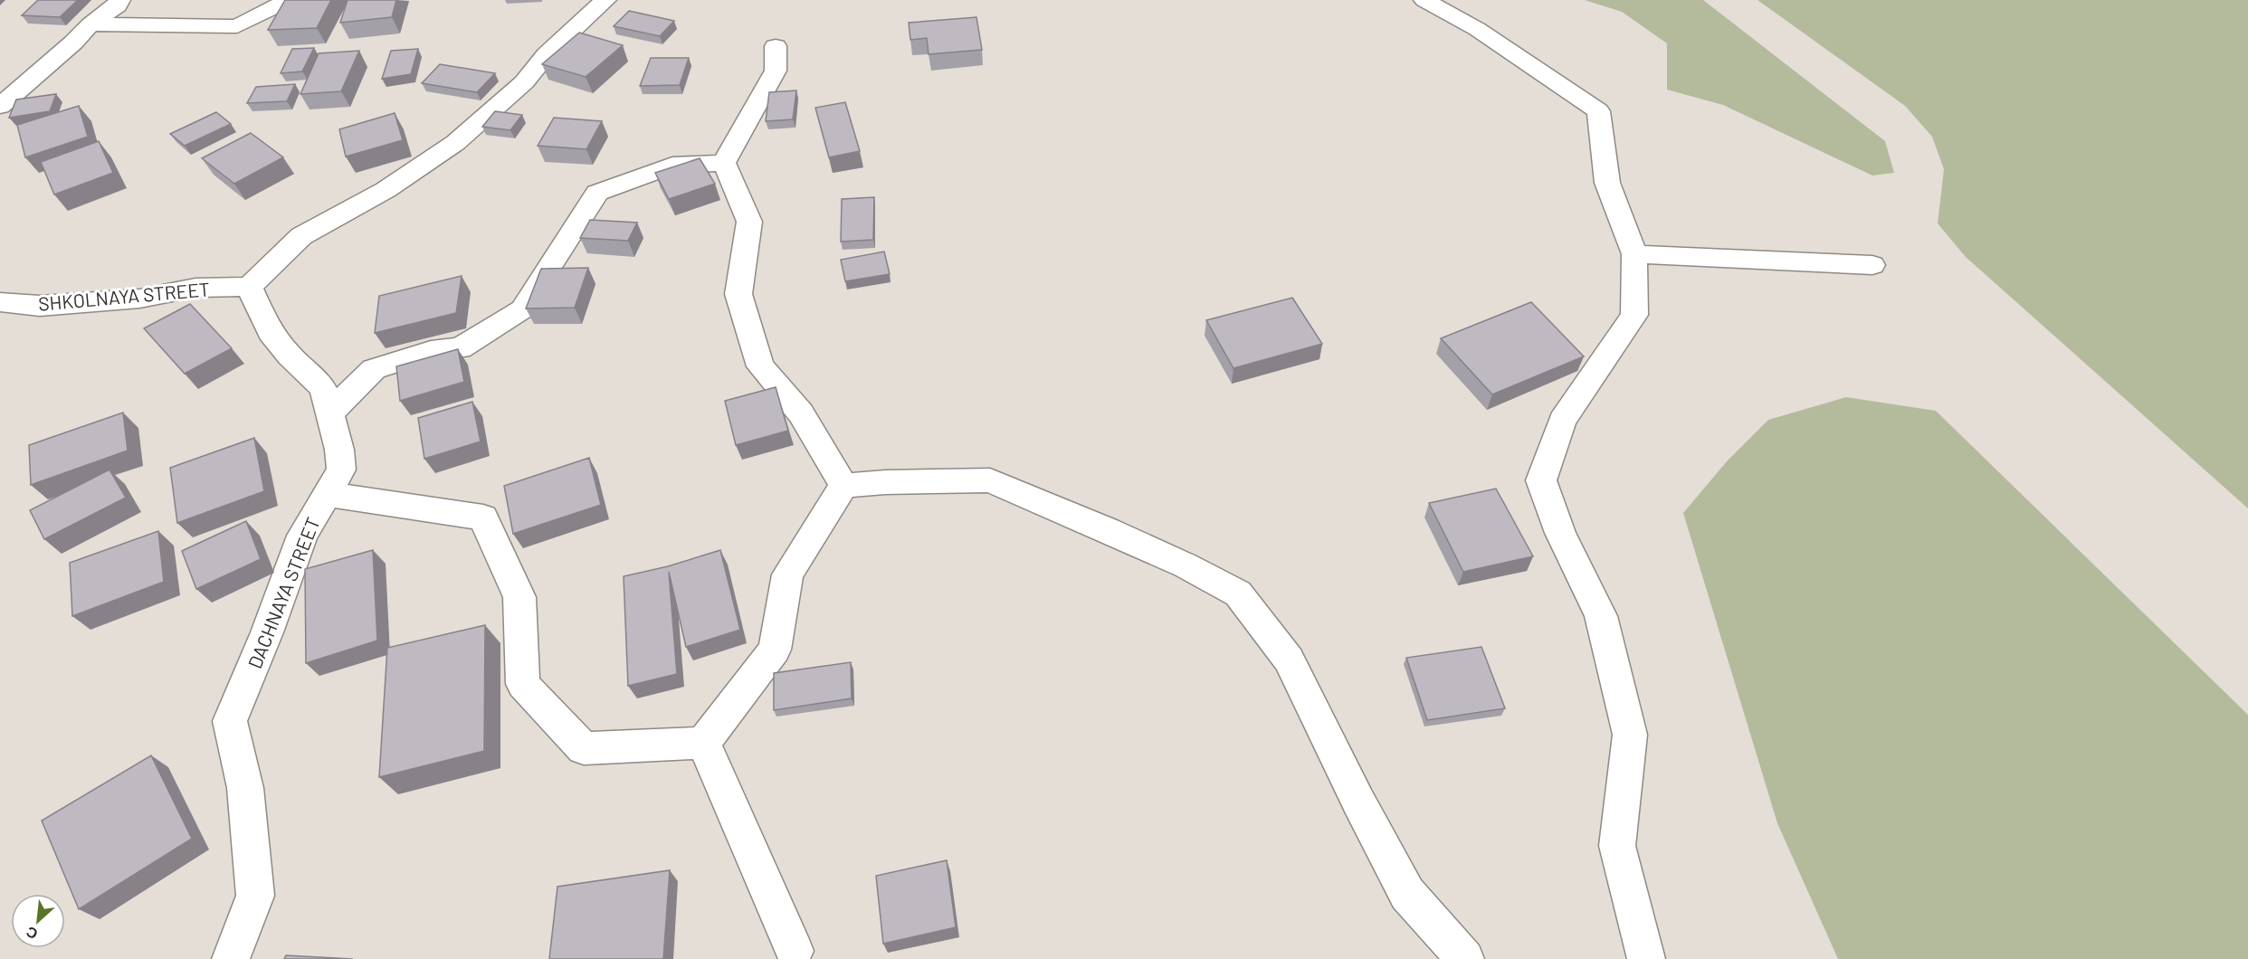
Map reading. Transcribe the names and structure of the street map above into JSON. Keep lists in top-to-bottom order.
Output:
{
  "streets": {
    "street": ["SHKOLNAYA STREET", "DACHNAYA STREET"]
  },
  "crossings": [
    ["SHKOLNAYA STREET", "DACHNAYA STREET"]
  ],
  "north": "bottom left"
}
